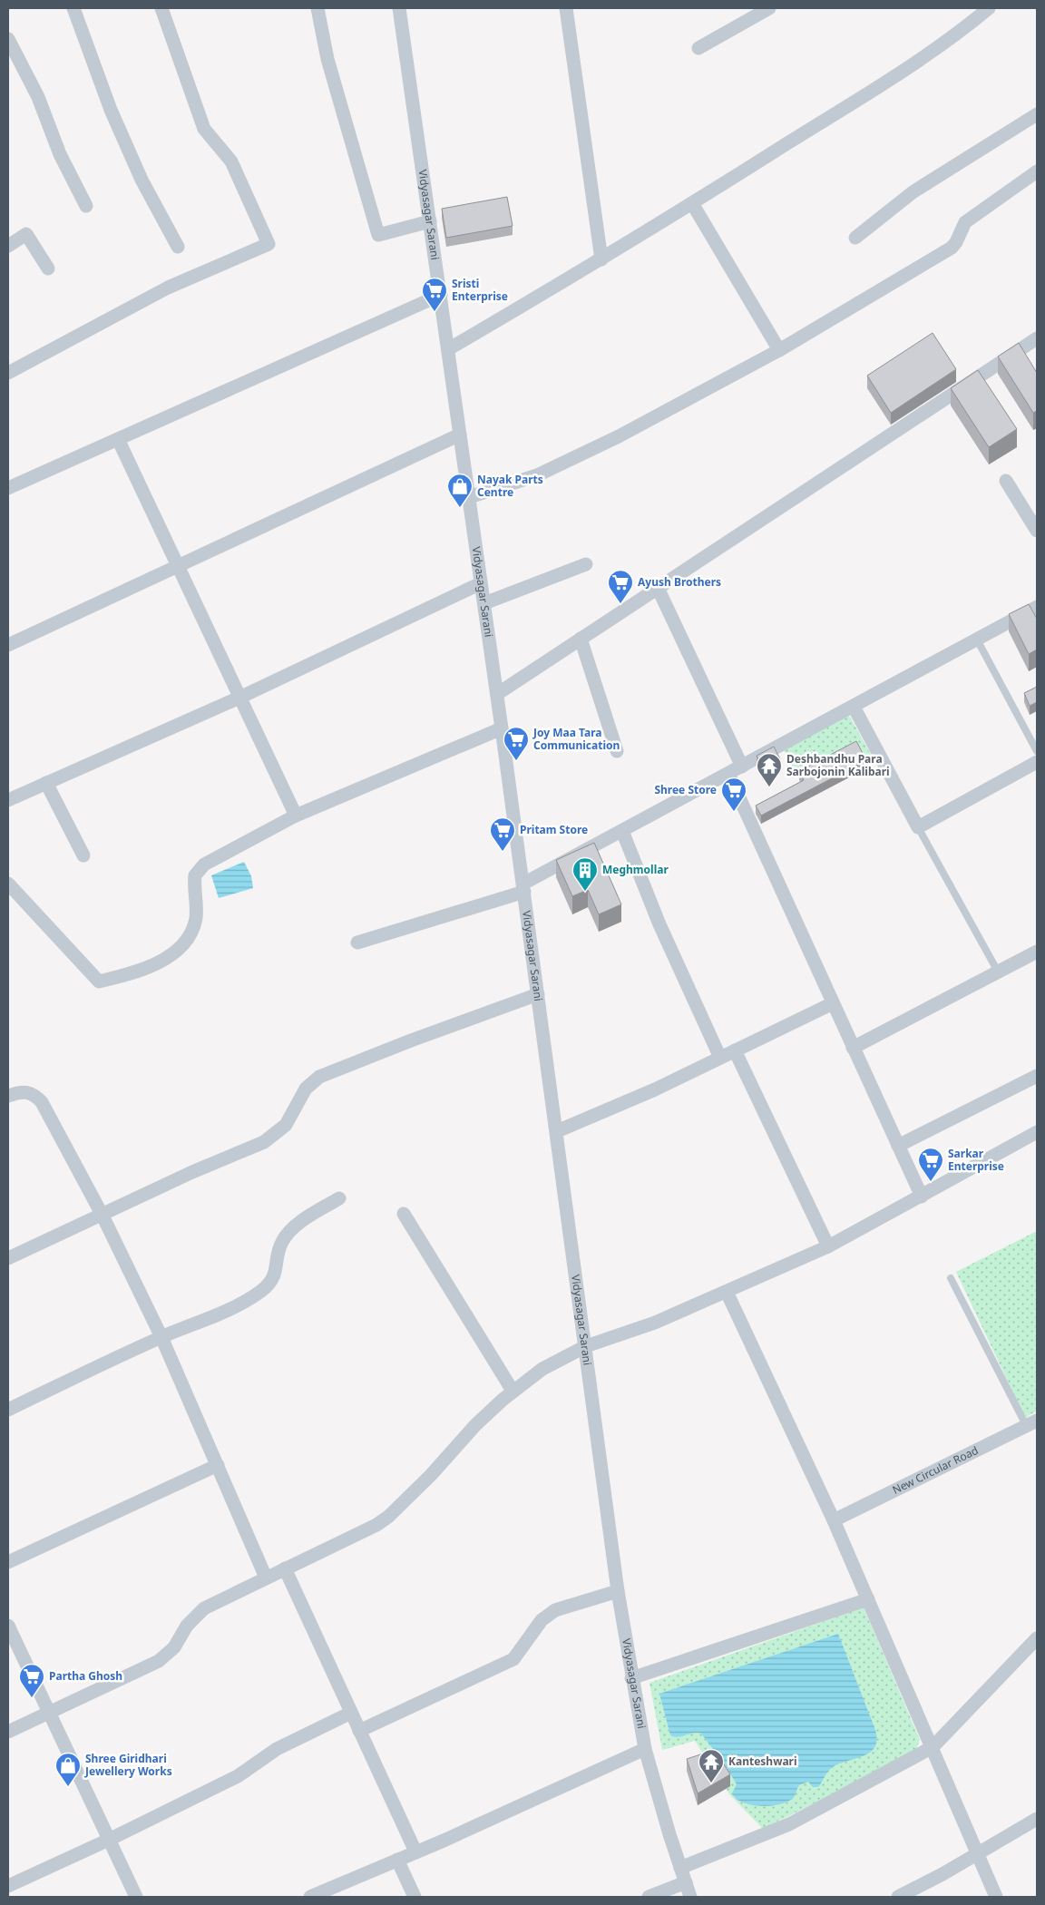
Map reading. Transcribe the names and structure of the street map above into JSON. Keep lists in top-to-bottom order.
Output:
{
  "streets": {
    "street": ["Vidyasagar Sarani", "New Circular Road"]
  },
  "places": {
    "supermarket": [
      "Sristi Enterprise",
      "Ayush Brothers",
      "Joy Maa Tara Communication",
      "Shree Store",
      "Pritam Store",
      "Sarkar Enterprise",
      "Partha Ghosh"
    ],
    "shop": ["Nayak Parts Centre", "Shree Giridhari Jewellery Works"],
    "temple": ["Deshbandhu Para Sarbojonin Kalibari", "Kanteshwari"],
    "building": ["Meghmollar"]
  }
}
